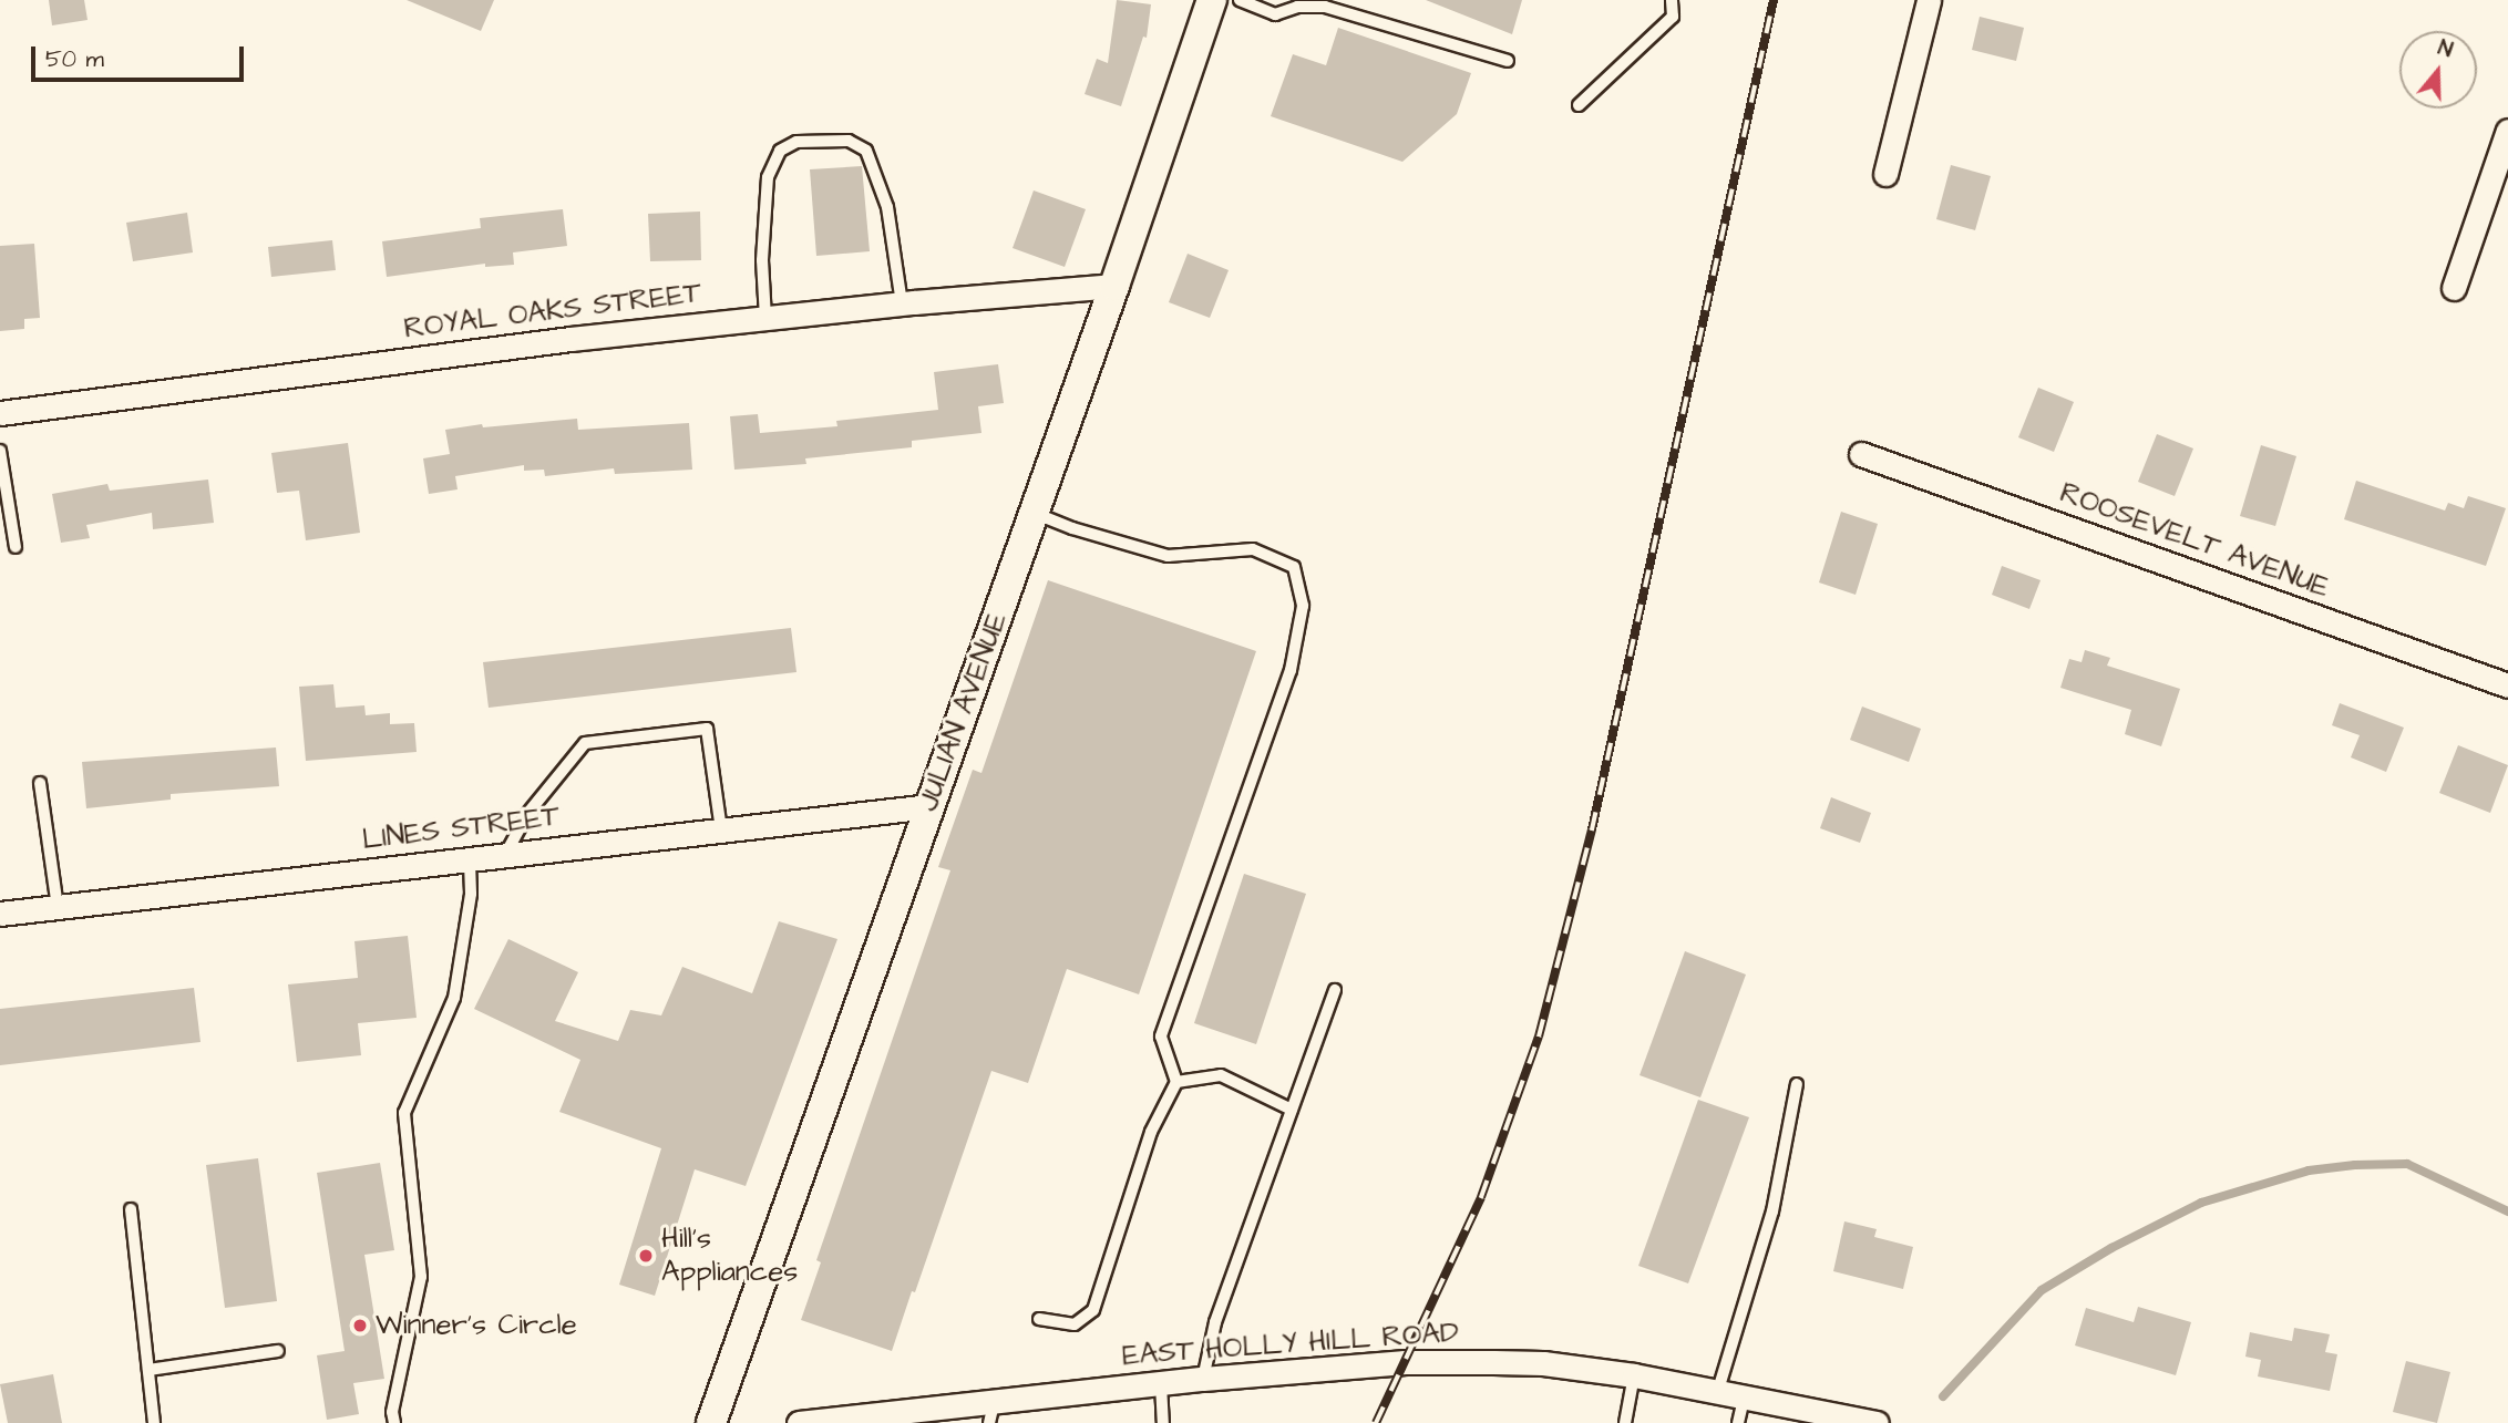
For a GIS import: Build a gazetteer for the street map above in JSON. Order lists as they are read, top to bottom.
{
  "streets": {
    "street": [
      "ROYAL OAKS STREET",
      "ROOSEVELT AVENUE",
      "JULIAN AVENUE",
      "LINES STREET",
      "EAST HOLLY HILL ROAD"
    ]
  },
  "crossings": [
    ["ROYAL OAKS STREET", "JULIAN AVENUE"],
    ["JULIAN AVENUE", "LINES STREET"]
  ],
  "places": ["Hill's Appliances", "Winner's Circle"],
  "scale_bar": "50 m",
  "north": "top"
}
